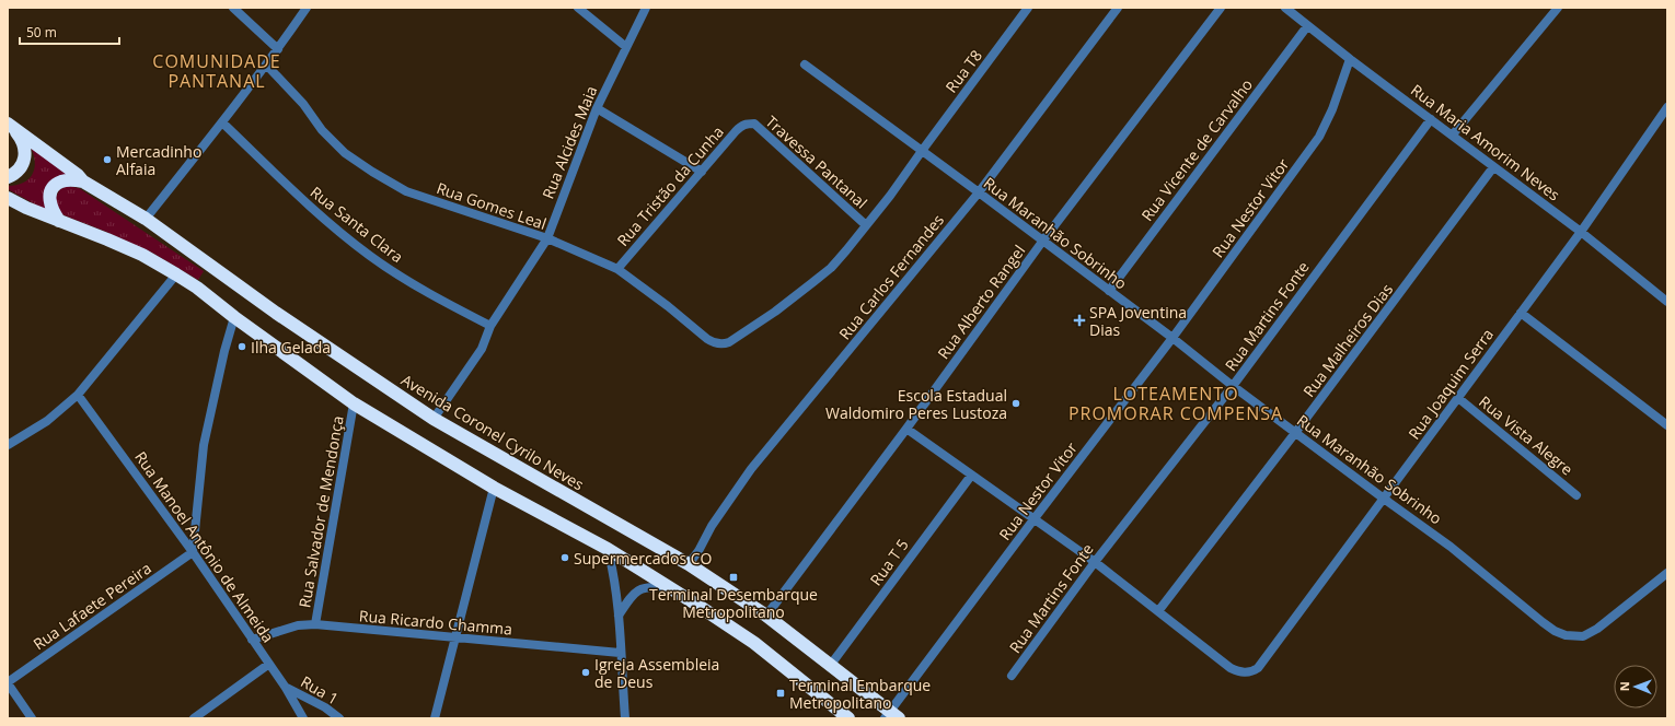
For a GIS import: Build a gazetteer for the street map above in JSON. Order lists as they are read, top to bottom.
{
  "streets": {
    "highway": ["Avenida Coronel Cyrilo Neves"],
    "street": [
      "Rua T8",
      "Rua Alcides Maia",
      "Rua Maria Amorim Neves",
      "Rua Vicente de Carvalho",
      "Travessa Pantanal",
      "Rua Tristão da Cunha",
      "Rua Gomes Leal",
      "Rua Nestor Vitor",
      "Rua Santa Clara",
      "Rua Maranhão Sobrinho",
      "Rua Carlos Fernandes",
      "Rua Alberto Rangel",
      "Rua Martins Fonte",
      "Rua Malheiros Dias",
      "Rua Joaquim Serra",
      "Rua Vista Alegre",
      "Rua Salvador de Mendonça",
      "Rua Manoel Antônio de Almeida",
      "Rua T 5",
      "Rua Lafaete Pereira",
      "Rua Ricardo Chamma",
      "Rua 1"
    ]
  },
  "crossings": [
    ["Rua T8", "Travessa Pantanal"],
    ["Rua T8", "Rua Gomes Leal"],
    ["Rua T8", "Rua Maranhão Sobrinho"],
    ["Rua Alcides Maia", "Rua Gomes Leal"],
    ["Rua Alcides Maia", "Rua Santa Clara"],
    ["Rua Alcides Maia", "Avenida Coronel Cyrilo Neves"],
    ["Rua Maria Amorim Neves", "Rua Vicente de Carvalho"],
    ["Rua Maria Amorim Neves", "Rua Nestor Vitor"],
    ["Rua Maria Amorim Neves", "Rua Martins Fonte"],
    ["Rua Maria Amorim Neves", "Rua Malheiros Dias"],
    ["Rua Maria Amorim Neves", "Rua Joaquim Serra"],
    ["Rua Vicente de Carvalho", "Rua Maranhão Sobrinho"],
    ["Travessa Pantanal", "Rua Tristão da Cunha"],
    ["Rua Tristão da Cunha", "Rua Gomes Leal"],
    ["Rua Nestor Vitor", "Rua Maranhão Sobrinho"],
    ["Rua Nestor Vitor", "Avenida Coronel Cyrilo Neves"],
    ["Rua Maranhão Sobrinho", "Rua Carlos Fernandes"],
    ["Rua Maranhão Sobrinho", "Rua Alberto Rangel"],
    ["Rua Maranhão Sobrinho", "Rua Martins Fonte"],
    ["Rua Maranhão Sobrinho", "Rua Malheiros Dias"],
    ["Rua Maranhão Sobrinho", "Rua Joaquim Serra"],
    ["Rua Carlos Fernandes", "Avenida Coronel Cyrilo Neves"],
    ["Rua Alberto Rangel", "Avenida Coronel Cyrilo Neves"],
    ["Rua Malheiros Dias", "Rua Joaquim Serra"],
    ["Rua Joaquim Serra", "Rua Vista Alegre"],
    ["Avenida Coronel Cyrilo Neves", "Rua T 5"],
    ["Rua Salvador de Mendonça", "Rua Ricardo Chamma"],
    ["Rua Manoel Antônio de Almeida", "Rua Lafaete Pereira"],
    ["Rua Manoel Antônio de Almeida", "Rua Ricardo Chamma"],
    ["Rua Manoel Antônio de Almeida", "Rua 1"]
  ],
  "districts": ["COMUNIDADE PANTANAL", "LOTEAMENTO PROMORAR COMPENSA"],
  "places": {
    "other": [
      "Mercadinho Alfaia",
      "Ilha Gelada",
      "Escola Estadual Waldomiro Peres Lustoza",
      "Supermercados CO",
      "Igreja Assembleia de Deus"
    ],
    "health": ["SPA Joventina Dias"],
    "transit": ["Terminal Desembarque Metropolitano", "Terminal Embarque Metropolitano"]
  },
  "scale_bar": "50 m",
  "north": "left"
}
